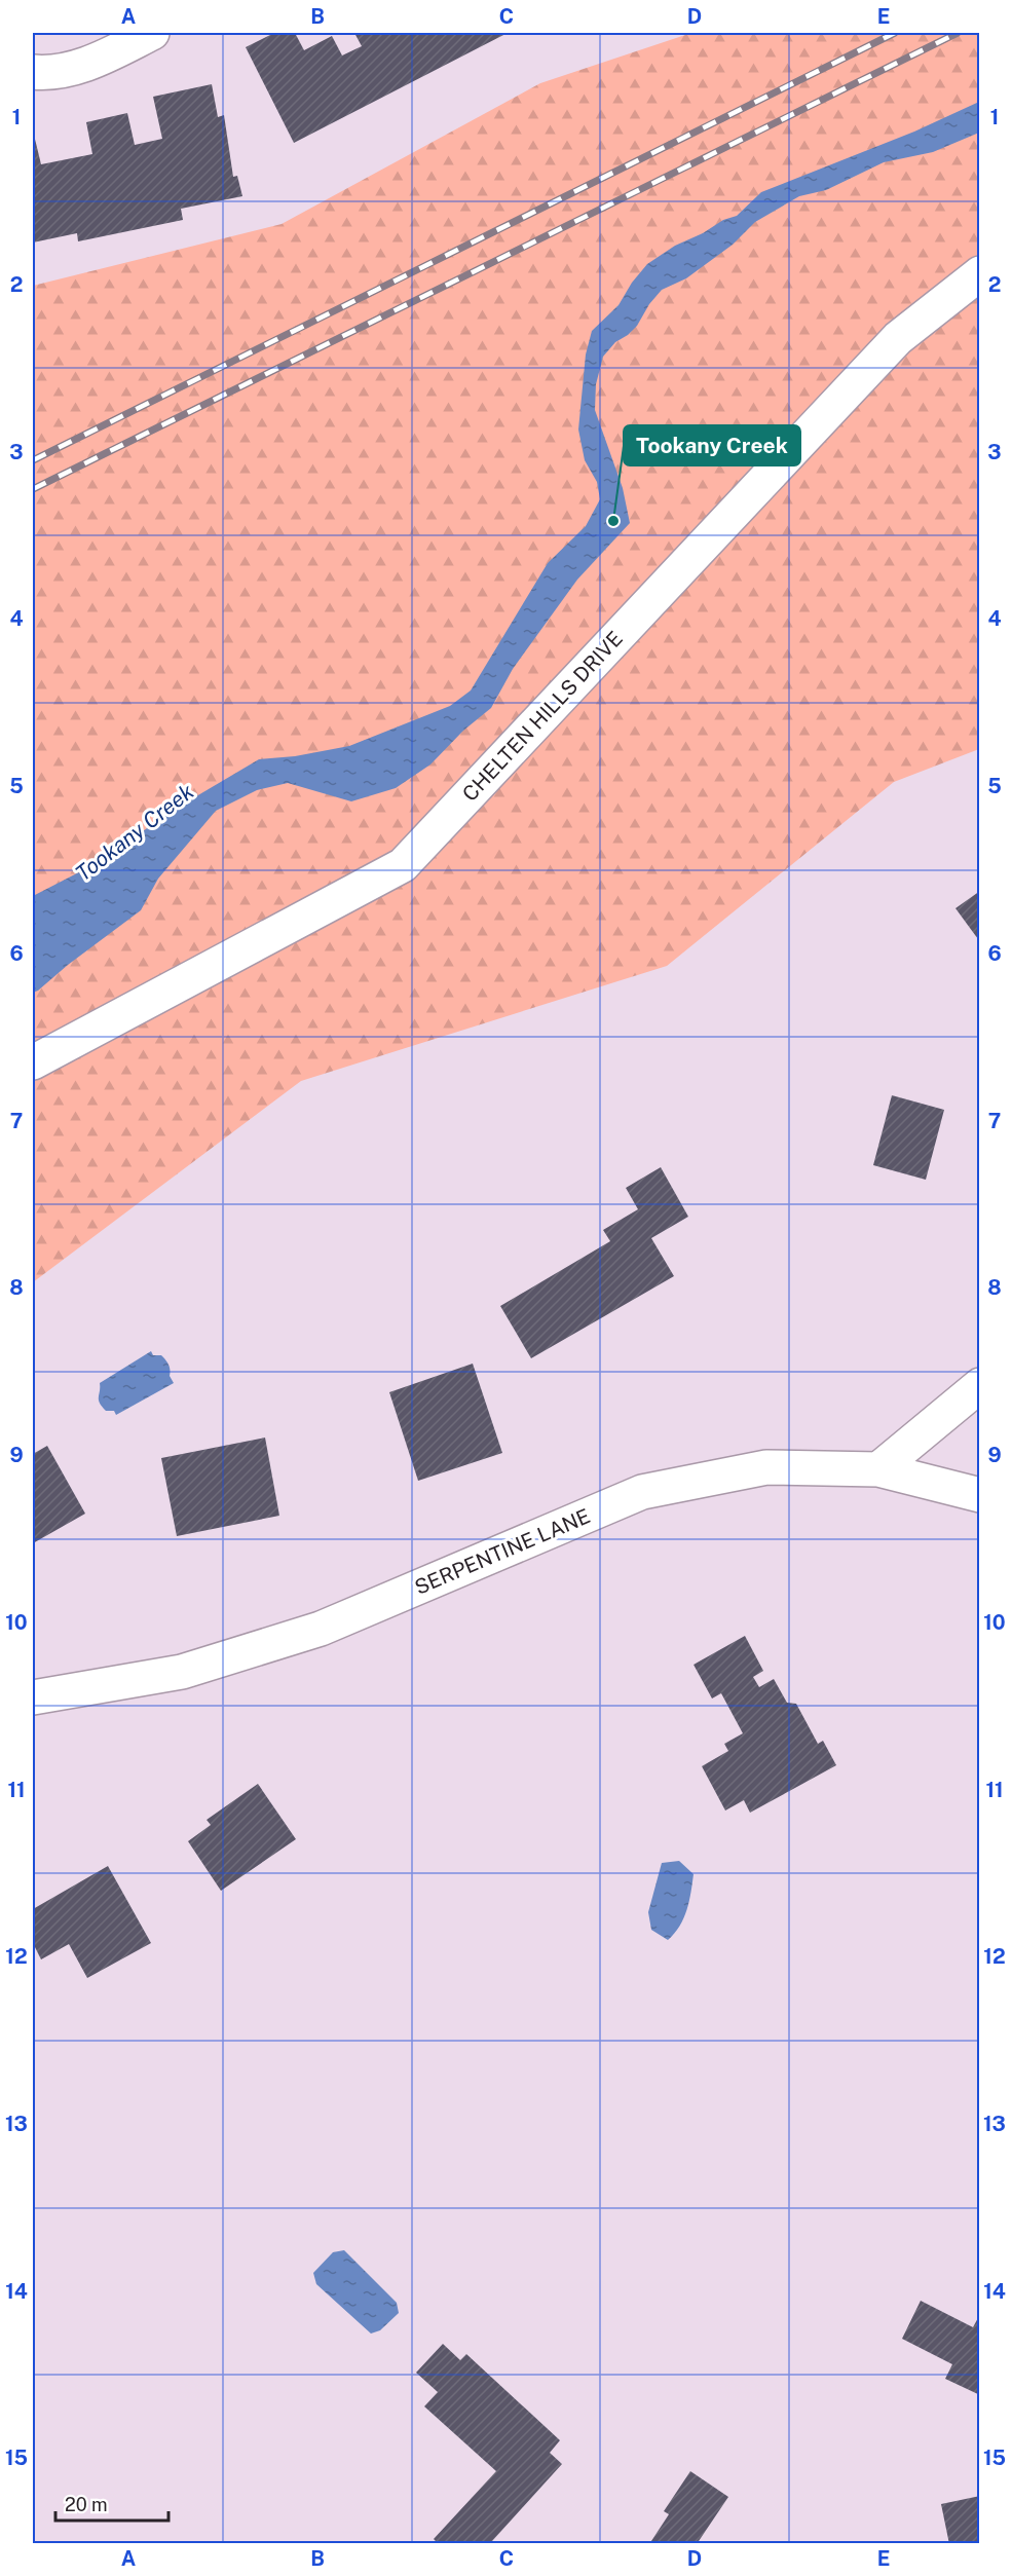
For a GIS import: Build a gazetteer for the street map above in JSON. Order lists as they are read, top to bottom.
{
  "streets": {
    "street": ["CHELTEN HILLS DRIVE", "SERPENTINE LANE"]
  },
  "water": ["Tookany Creek"],
  "places": ["Tookany Creek"],
  "scale_bar": "20 m",
  "grid": {
    "columns": [
      "A",
      "B",
      "C",
      "D",
      "E"
    ],
    "rows": [
      "1",
      "2",
      "3",
      "4",
      "5",
      "6",
      "7",
      "8",
      "9",
      "10",
      "11",
      "12",
      "13",
      "14",
      "15"
    ]
  }
}
